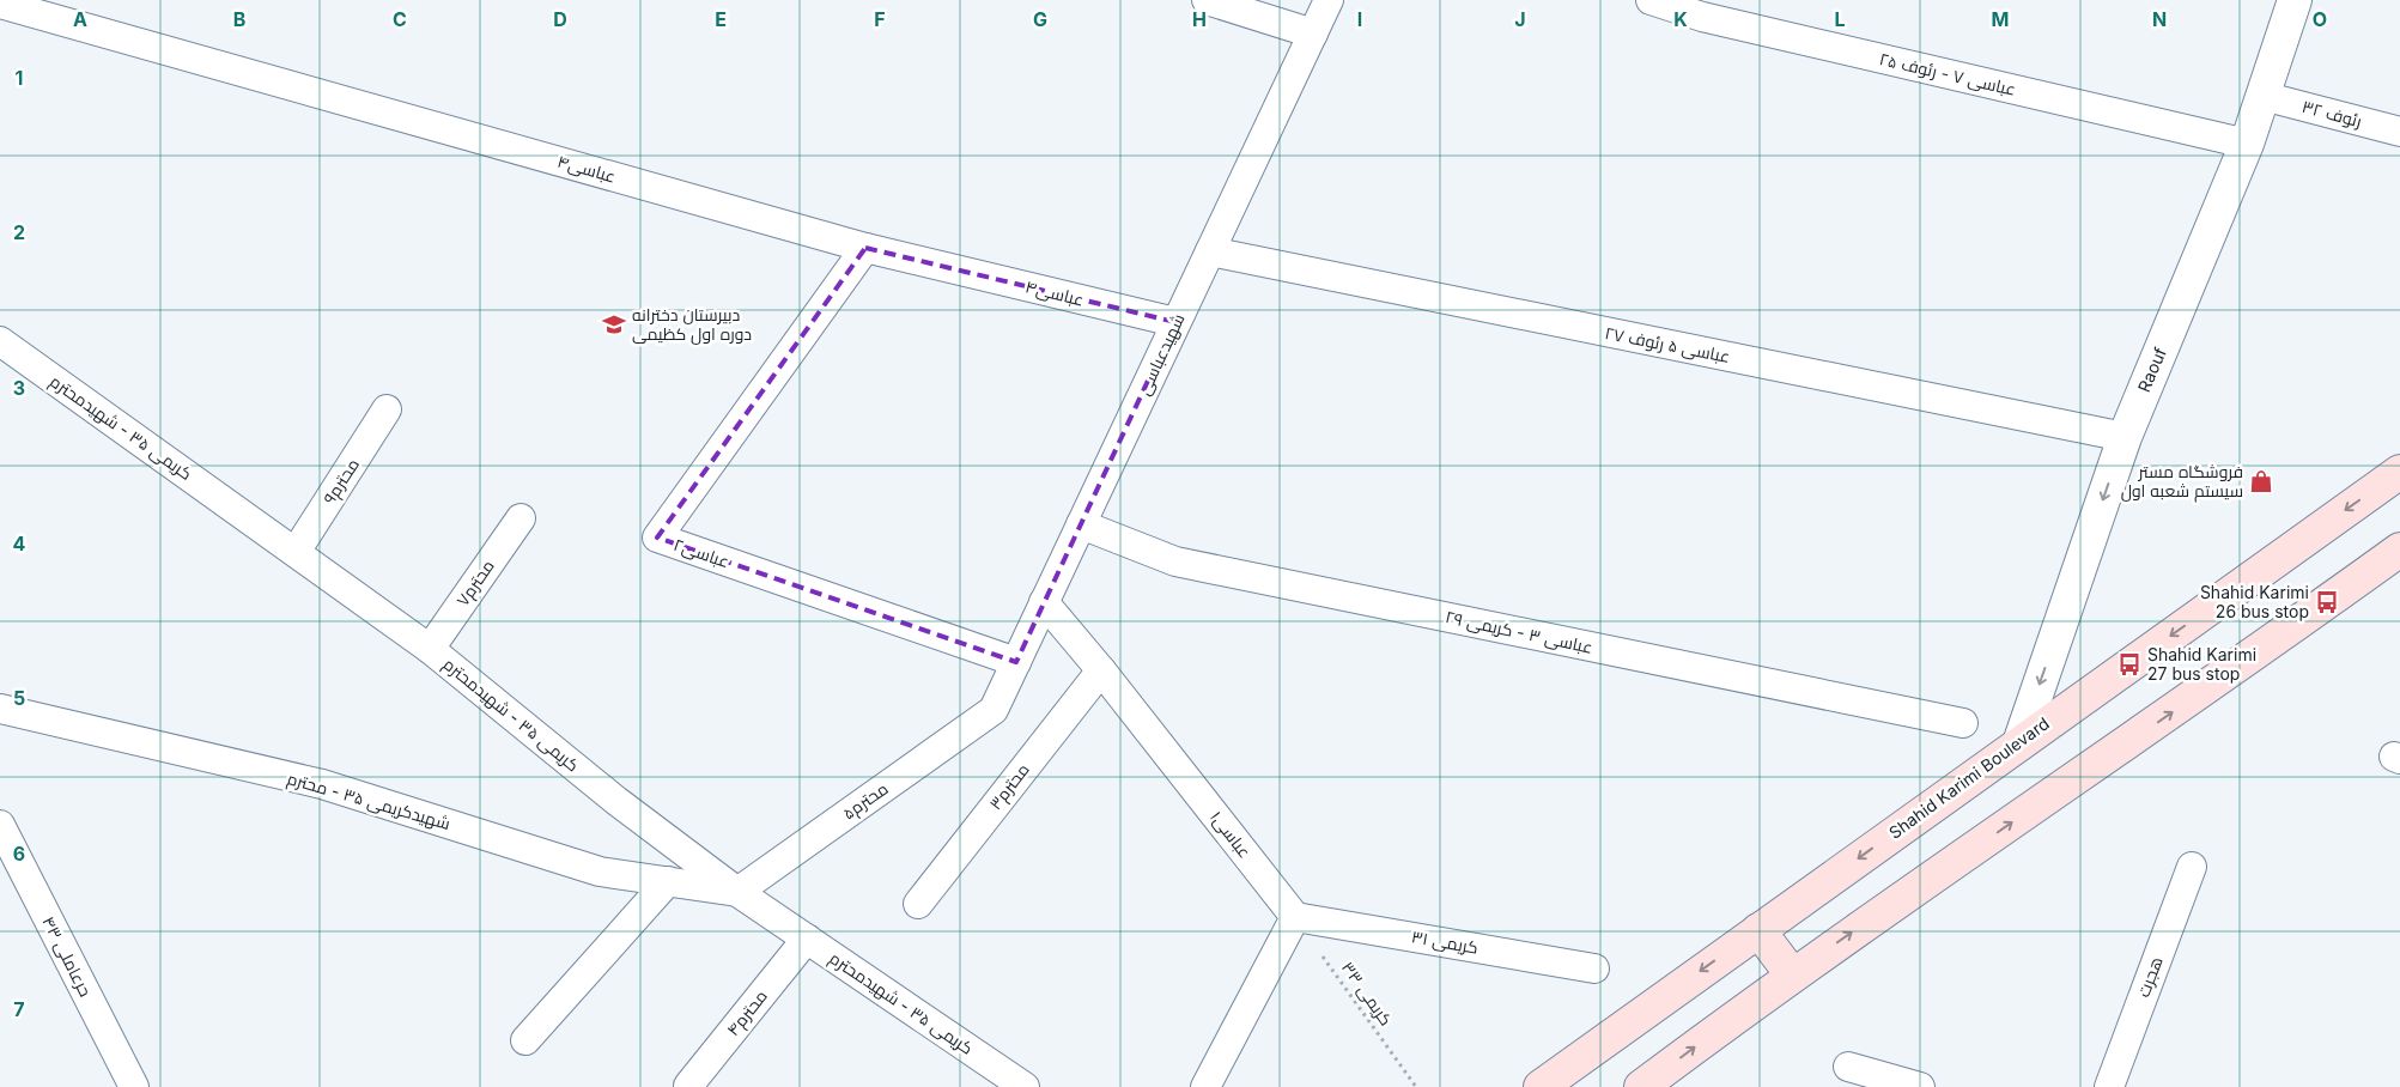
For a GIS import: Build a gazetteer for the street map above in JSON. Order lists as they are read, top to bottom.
{
  "streets": {
    "main road": ["Shahid Karimi Boulevard"],
    "street": [
      "عباسی ۷ - رئوف ۲۵",
      "رئوف ۳۲",
      "عباسی۴",
      "عباسی ۵ رئوف ۲۷",
      "شهیدعباسی",
      "Raouf",
      "کریمی ۳۵ - شهیدمحترم",
      "محترم۹",
      "عباسی۲",
      "محترم۷",
      "عباسی ۳ - کریمی ۲۹",
      "محترم۳",
      "شهیدکریمی ۳۵ - محترم",
      "محترم۵",
      "عباسی۱",
      "کریمی ۳۱",
      "حرعاملی ۴۳",
      "هجرت",
      "محترم۴"
    ],
    "path": ["کریمی ۳۳"]
  },
  "crossings": [
    ["عباسی ۷ - رئوف ۲۵", "Raouf"],
    ["رئوف ۳۲", "Raouf"],
    ["عباسی۴", "شهیدعباسی"],
    ["عباسی۴", "عباسی۲"],
    ["عباسی ۵ رئوف ۲۷", "شهیدعباسی"],
    ["عباسی ۵ رئوف ۲۷", "Raouf"],
    ["شهیدعباسی", "عباسی۲"],
    ["شهیدعباسی", "عباسی ۳ - کریمی ۲۹"],
    ["شهیدعباسی", "محترم۵"],
    ["شهیدعباسی", "عباسی۱"],
    ["Raouf", "Shahid Karimi Boulevard"],
    ["کریمی ۳۵ - شهیدمحترم", "محترم۹"],
    ["کریمی ۳۵ - شهیدمحترم", "محترم۷"],
    ["کریمی ۳۵ - شهیدمحترم", "شهیدکریمی ۳۵ - محترم"],
    ["کریمی ۳۵ - شهیدمحترم", "محترم۵"],
    ["کریمی ۳۵ - شهیدمحترم", "محترم۴"],
    ["محترم۳", "عباسی۱"],
    ["شهیدکریمی ۳۵ - محترم", "محترم۵"],
    ["عباسی۱", "کریمی ۳۱"],
    ["عباسی۱", "کریمی ۳۳"],
    ["کریمی ۳۱", "کریمی ۳۳"]
  ],
  "one_way": ["Raouf"],
  "places": {
    "school or university": ["دبیرستان دخترانه دوره اول کظیمی"],
    "shop": ["فروشگاه مستر سیستم شعبه اول"],
    "bus stop": ["Shahid Karimi 26 bus stop", "Shahid Karimi 27 bus stop"]
  },
  "grid": {
    "columns": [
      "A",
      "B",
      "C",
      "D",
      "E",
      "F",
      "G",
      "H",
      "I",
      "J",
      "K",
      "L",
      "M",
      "N",
      "O"
    ],
    "rows": [
      "1",
      "2",
      "3",
      "4",
      "5",
      "6",
      "7"
    ]
  }
}
